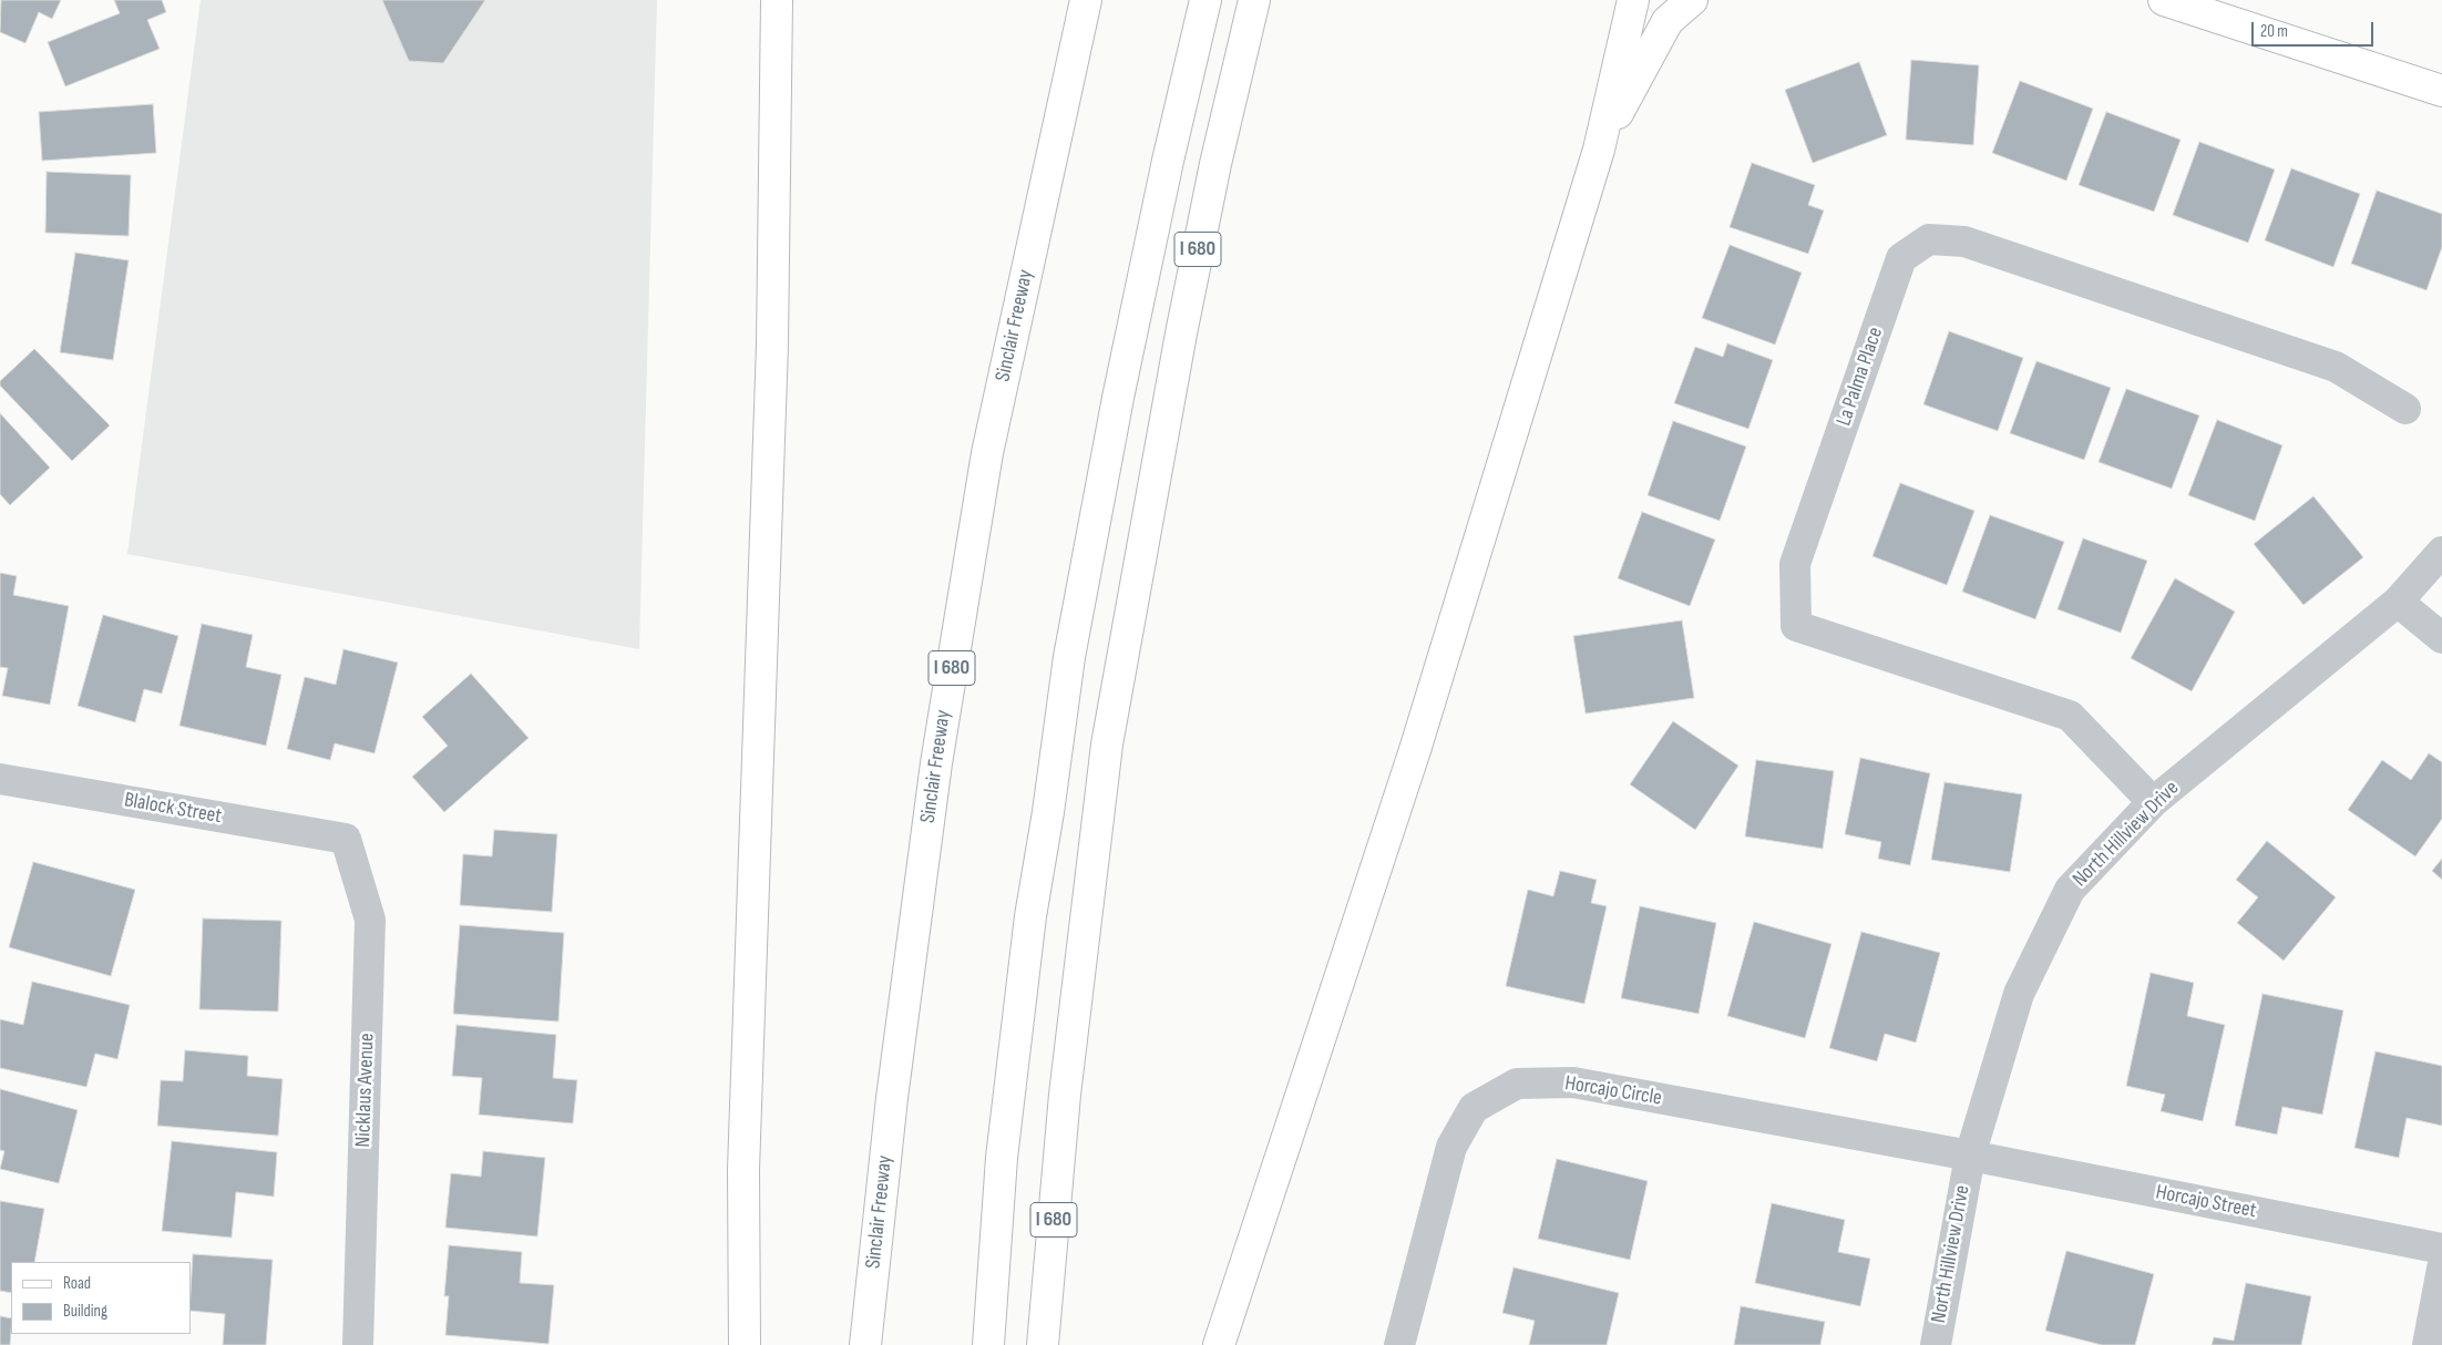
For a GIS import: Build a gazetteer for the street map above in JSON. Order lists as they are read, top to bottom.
{
  "streets": {
    "main road": ["I 680", "Sinclair Freeway"],
    "street": [
      "La Palma Place",
      "Blalock Street",
      "North Hillview Drive",
      "Nicklaus Avenue",
      "Horcajo Circle",
      "Horcajo Street"
    ]
  },
  "crossings": [
    ["La Palma Place", "North Hillview Drive"],
    ["Blalock Street", "Nicklaus Avenue"],
    ["North Hillview Drive", "Horcajo Circle"],
    ["North Hillview Drive", "Horcajo Street"],
    ["Horcajo Circle", "Horcajo Street"]
  ],
  "legend": ["Road", "Building"],
  "scale_bar": "20 m"
}
